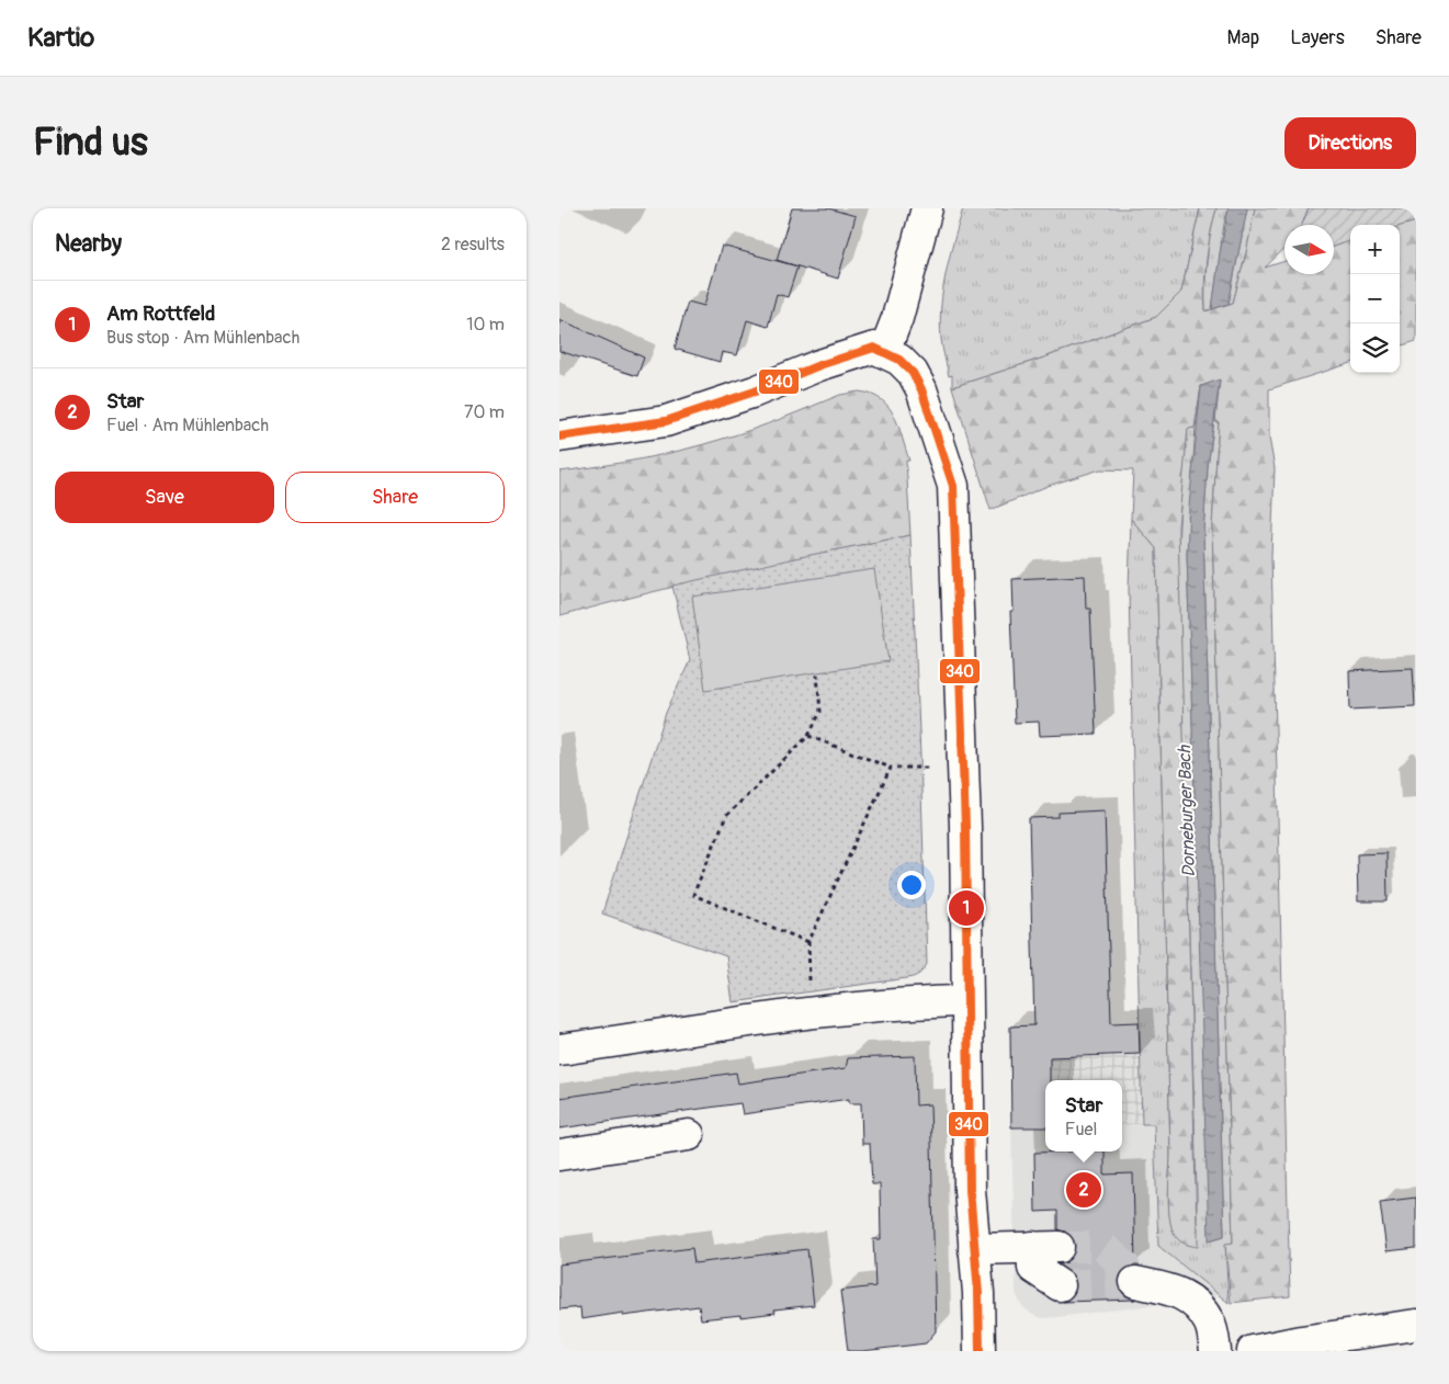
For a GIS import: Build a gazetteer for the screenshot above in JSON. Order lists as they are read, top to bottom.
{
  "water": ["Dorneburger Bach"],
  "lines": ["transit line 340"],
  "north": "right",
  "page": {
    "header": "Kartio",
    "nav": ["Map", "Layers", "Share"],
    "buttons": [
      "Directions",
      ["Save", "Share"]
    ],
    "title": "Find us",
    "heading": ["Nearby", "2 results"],
    "map_buttons": ["+", "−"],
    "list": [
      {
        "mark": "1",
        "name": "Am Rottfeld",
        "note": "Bus stop · Am Mühlenbach",
        "value": "10 m"
      },
      {
        "mark": "2",
        "name": "Star",
        "note": "Fuel · Am Mühlenbach",
        "value": "70 m"
      }
    ],
    "pins": ["1", "2"],
    "popup": ["Star", "Fuel"]
  }
}
